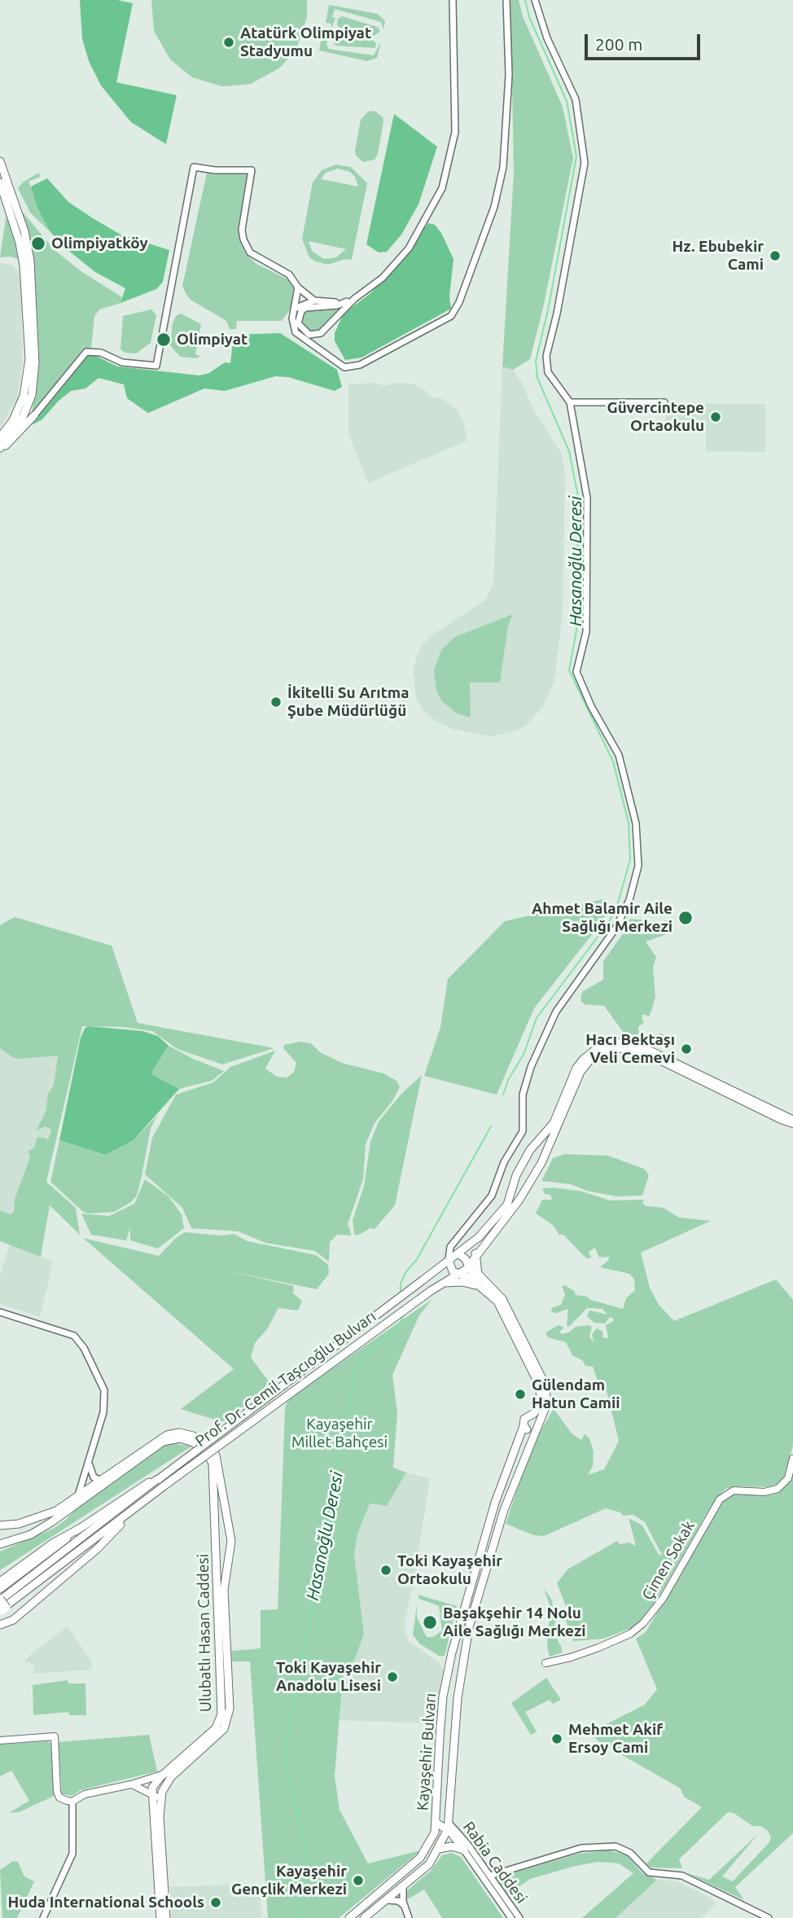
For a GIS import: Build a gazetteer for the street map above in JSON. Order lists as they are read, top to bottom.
{
  "streets": {
    "main road": [
      "Prof. Dr. Cemil Taşcıoğlu Bulvarı",
      "Çimen Sokak",
      "Ulubatlı Hasan Caddesi",
      "Kayaşehir Bulvarı"
    ],
    "street": ["Rabia Caddesi"]
  },
  "crossings": [
    ["Kayaşehir Bulvarı", "Rabia Caddesi"]
  ],
  "water": ["Hasanoğlu Deresi"],
  "parks": ["Kayaşehir Millet Bahçesi"],
  "places": [
    "Atatürk Olimpiyat Stadyumu",
    "Olimpiyatköy",
    "Hz. Ebubekir Cami",
    "Olimpiyat",
    "Güvercintepe Ortaokulu",
    "İkitelli Su Arıtma Şube Müdürlüğü",
    "Ahmet Balamir Aile Sağlığı Merkezi",
    "Hacı Bektaşı Veli Cemevi",
    "Gülendam Hatun Camii",
    "Toki Kayaşehir Ortaokulu",
    "Başakşehir 14 Nolu Aile Sağlığı Merkezi",
    "Toki Kayaşehir Anadolu Lisesi",
    "Mehmet Akif Ersoy Cami",
    "Kayaşehir Gençlik Merkezi",
    "Huda International Schools"
  ],
  "scale_bar": "200 m"
}
